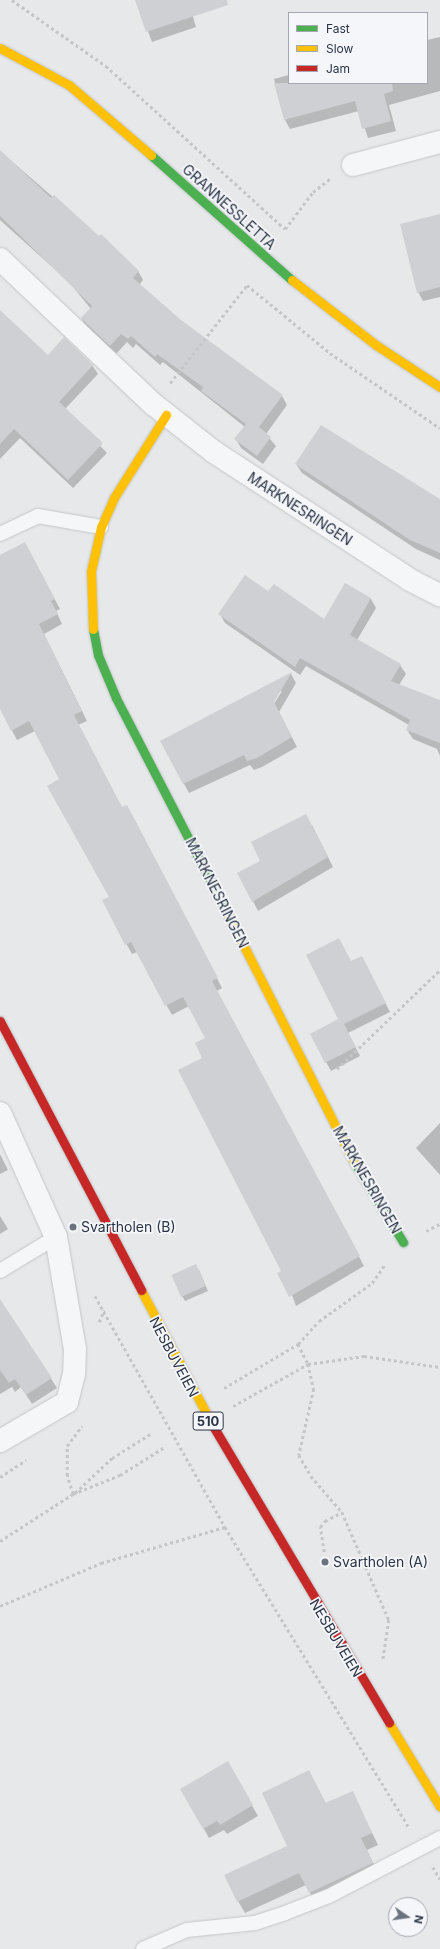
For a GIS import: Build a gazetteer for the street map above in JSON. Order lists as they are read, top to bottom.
{
  "streets": {
    "main road": [
      "GRANNESSLETTA",
      "MARKNESRINGEN",
      "NESBUVEIEN",
      "510"
    ]
  },
  "places": ["Svartholen (B)", "Svartholen (A)"],
  "legend": ["Fast", "Slow", "Jam"],
  "north": "right"
}
